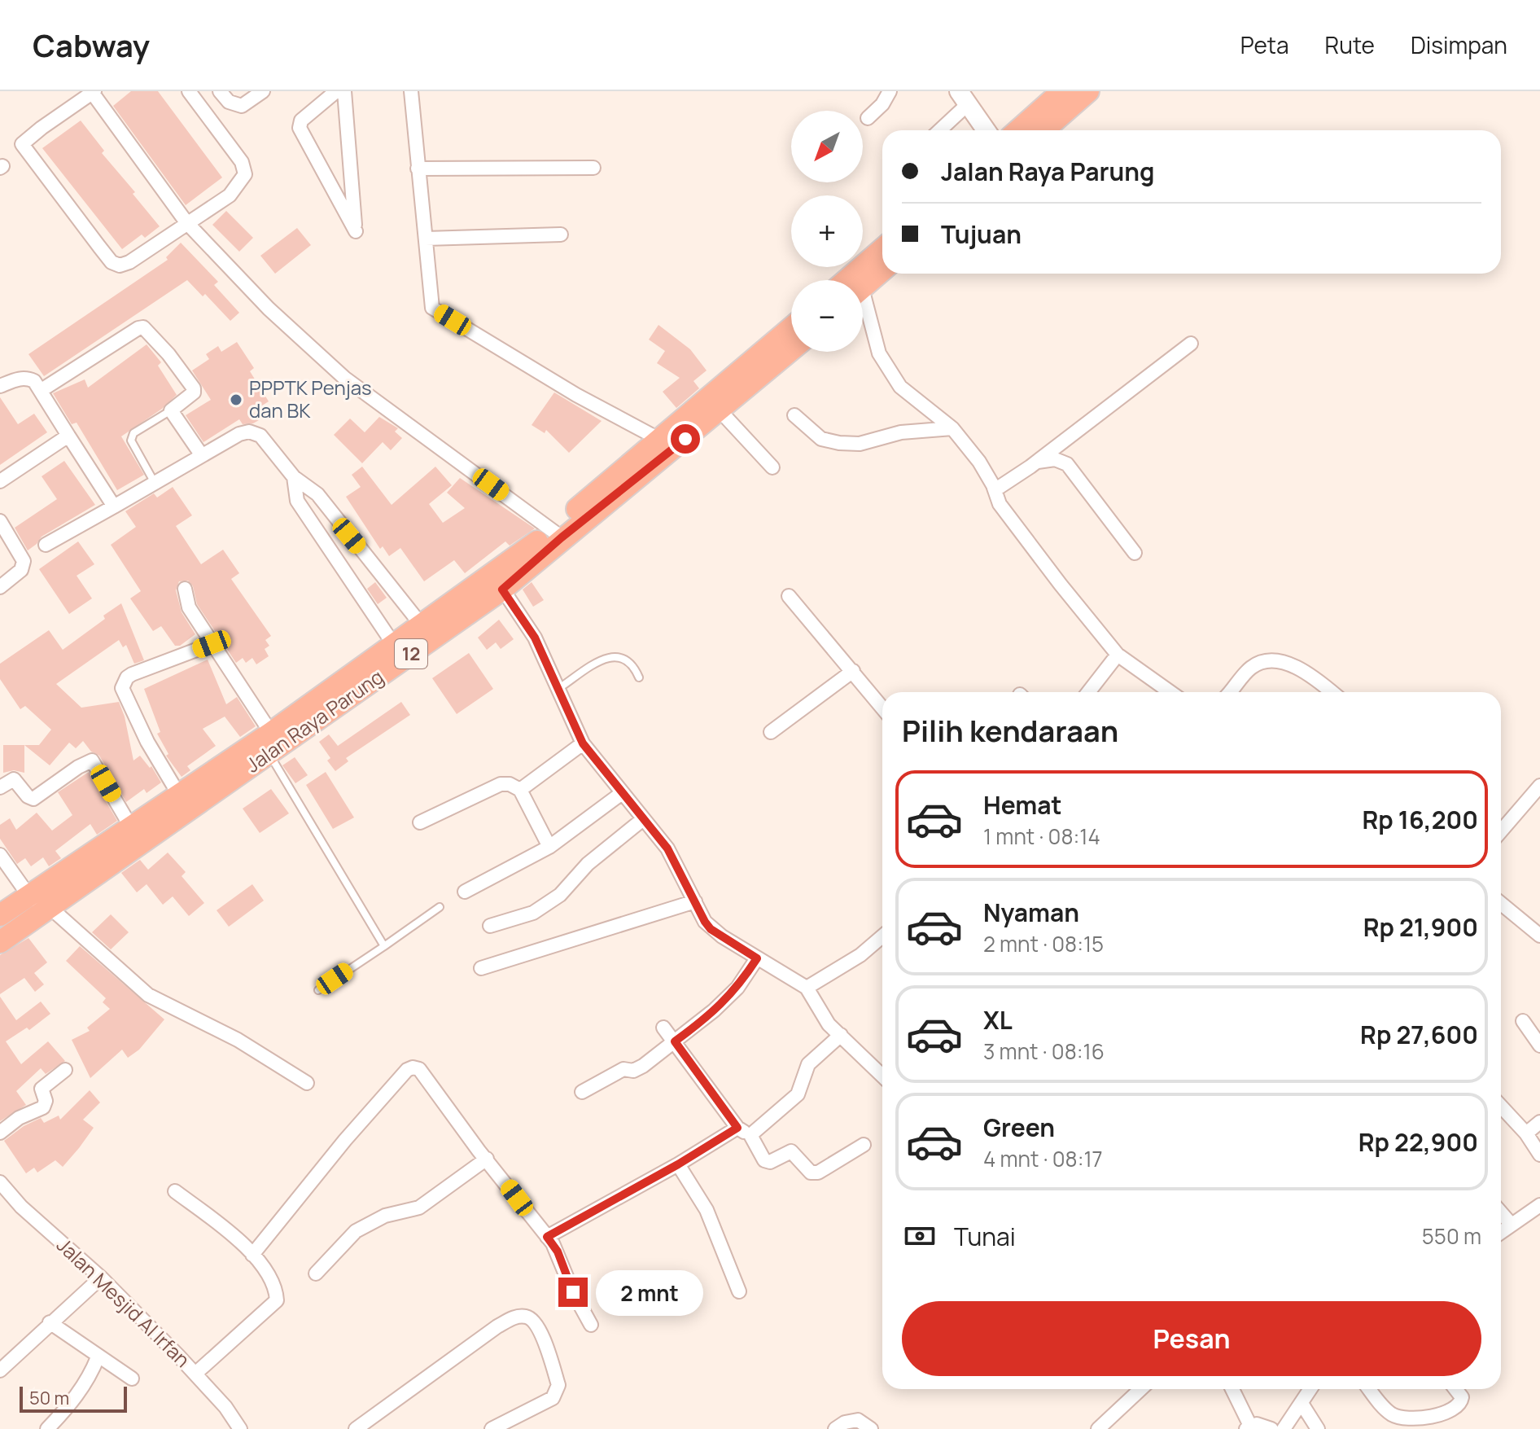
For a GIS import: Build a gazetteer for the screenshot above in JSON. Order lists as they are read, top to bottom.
{
  "streets": {
    "highway": ["12", "Jalan Raya Parung"],
    "street": ["Jalan Mesjid Al Irfan"]
  },
  "places": ["PPPTK Penjas dan BK"],
  "scale_bar": "50 m",
  "north": "bottom left",
  "page": {
    "header": "Cabway",
    "nav": ["Peta", "Rute", "Disimpan"],
    "map_buttons": ["+", "−"],
    "banner": ["Jalan Raya Parung", "Tujuan"],
    "heading": "Pilih kendaraan",
    "list": [
      {
        "name": "Hemat",
        "note": "1 mnt · 08:14",
        "value": "Rp 16,200"
      },
      {
        "name": "Nyaman",
        "note": "2 mnt · 08:15",
        "value": "Rp 21,900"
      },
      {
        "name": "XL",
        "note": "3 mnt · 08:16",
        "value": "Rp 27,600"
      },
      {
        "name": "Green",
        "note": "4 mnt · 08:17",
        "value": "Rp 22,900"
      }
    ],
    "pay": ["Tunai", "550 m"],
    "bubble": "2 mnt",
    "buttons": "Pesan",
    "scale": "50 m"
  }
}
